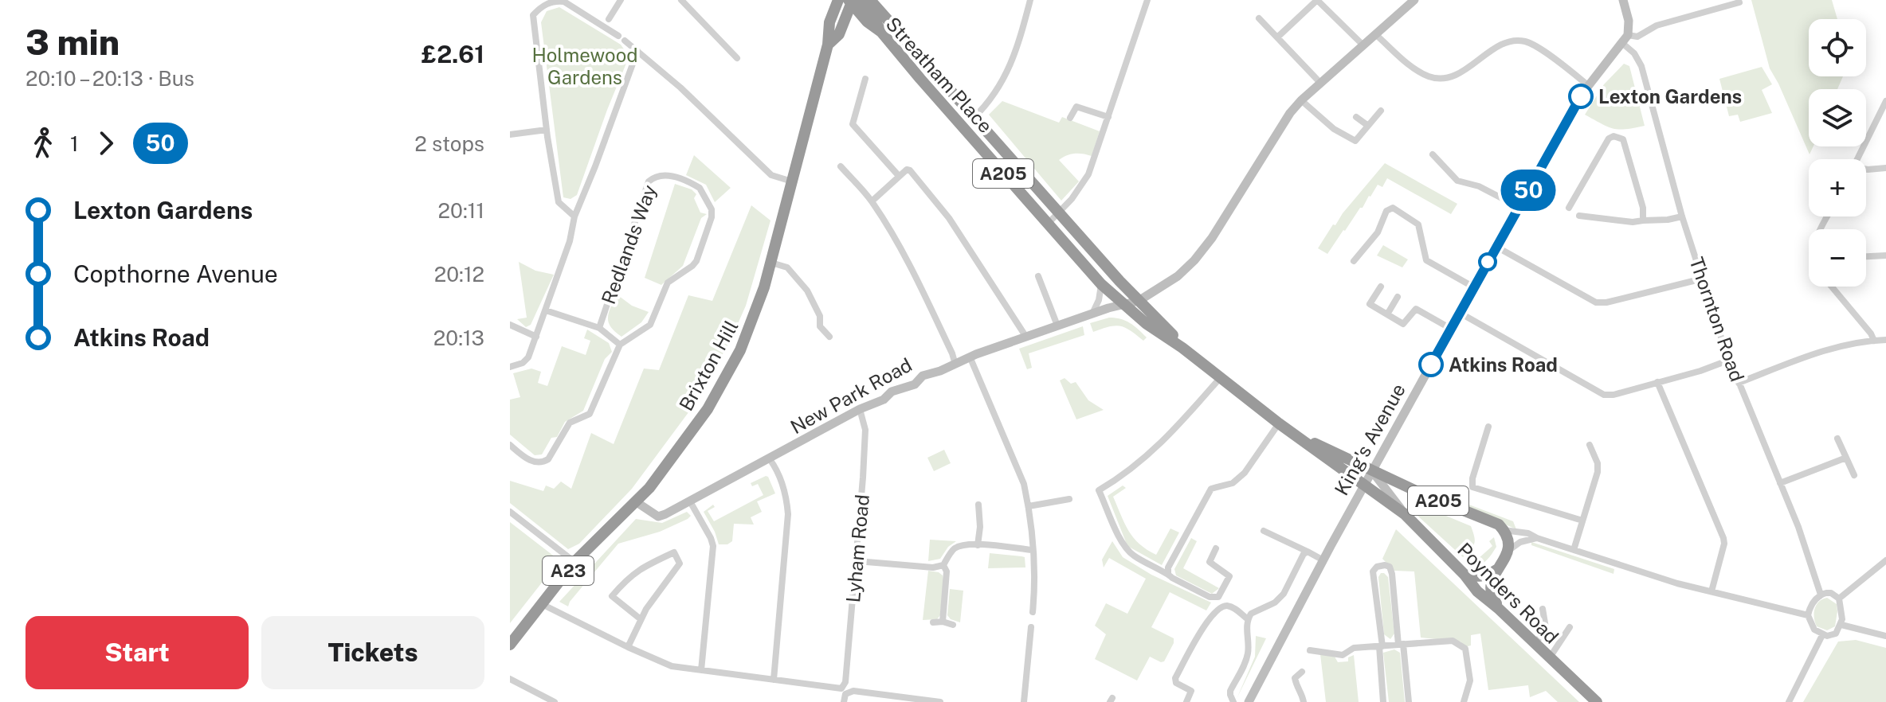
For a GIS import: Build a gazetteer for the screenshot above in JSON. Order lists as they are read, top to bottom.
{
  "streets": {
    "highway": [
      "Streatham Place",
      "A205",
      "Brixton Hill",
      "A23",
      "Poynders Road"
    ],
    "street": [
      "Redlands Way",
      "Thornton Road",
      "New Park Road",
      "King's Avenue",
      "Lyham Road"
    ]
  },
  "crossings": [
    ["Streatham Place", "A205"],
    ["Streatham Place", "Brixton Hill"],
    ["Streatham Place", "New Park Road"],
    ["A205", "New Park Road"],
    ["A205", "King's Avenue"],
    ["A205", "Poynders Road"],
    ["Thornton Road", "King's Avenue"],
    ["Brixton Hill", "New Park Road"],
    ["New Park Road", "Lyham Road"],
    ["King's Avenue", "Poynders Road"]
  ],
  "parks": ["Holmewood Gardens"],
  "places": ["Lexton Gardens", "Atkins Road"],
  "lines": ["bus line 50"],
  "page": {
    "heading": ["3 min", "20:10 – 20:13 · Bus", "£2.61"],
    "on_map": "50",
    "map_buttons": ["+", "−"],
    "legs": ["1", "50", "2 stops"],
    "list": [
      {
        "name": "Lexton Gardens",
        "value": "20:11"
      },
      {
        "name": "Copthorne Avenue",
        "value": "20:12"
      },
      {
        "name": "Atkins Road",
        "value": "20:13"
      }
    ],
    "buttons": ["Start", "Tickets"]
  }
}
